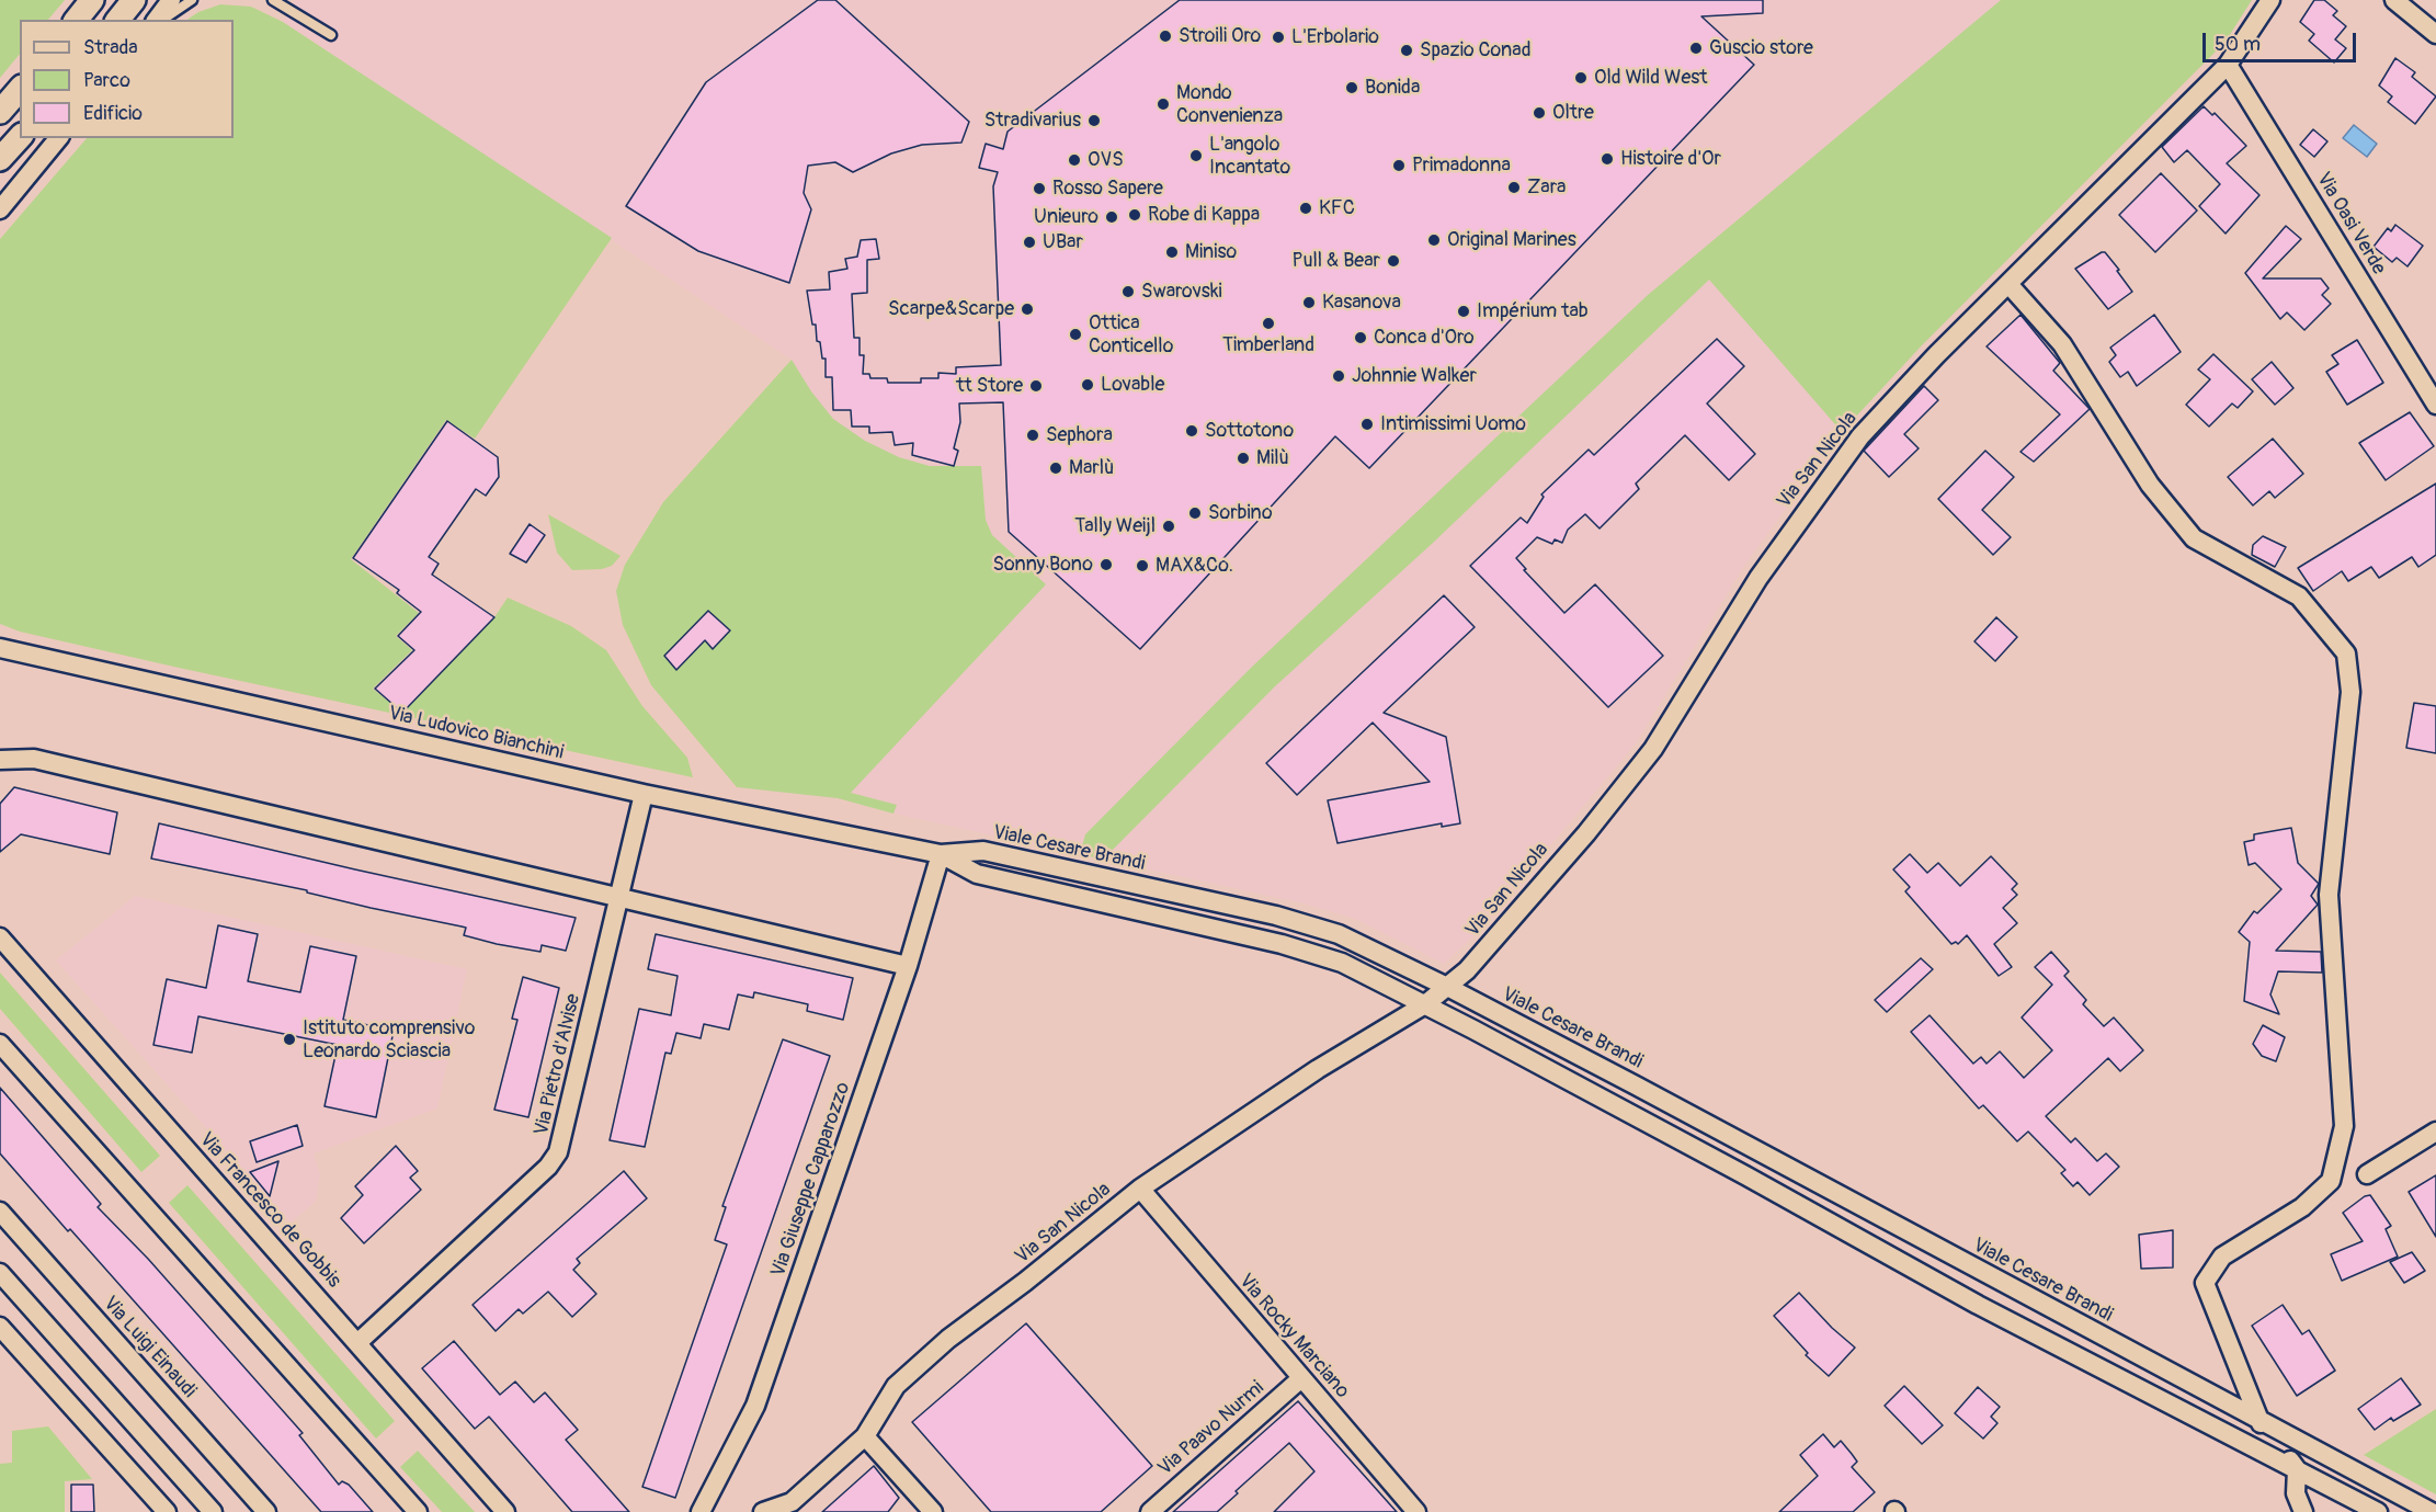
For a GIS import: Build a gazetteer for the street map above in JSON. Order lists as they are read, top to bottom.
{
  "streets": {
    "street": [
      "Via Oasi Verde",
      "Via San Nicola",
      "Via Ludovico Bianchini",
      "Viale Cesare Brandi",
      "Via Pietro d'Alvise",
      "Via Giuseppe Capparozzo",
      "Via Francesco de Gobbis",
      "Via Rocky Marciano",
      "Via Luigi Einaudi",
      "Via Paavo Nurmi"
    ]
  },
  "crossings": [
    ["Via Oasi Verde", "Via San Nicola"],
    ["Via San Nicola", "Viale Cesare Brandi"],
    ["Via San Nicola", "Via Rocky Marciano"],
    ["Via Ludovico Bianchini", "Viale Cesare Brandi"],
    ["Via Ludovico Bianchini", "Via Pietro d'Alvise"],
    ["Via Ludovico Bianchini", "Via Giuseppe Capparozzo"],
    ["Viale Cesare Brandi", "Via Giuseppe Capparozzo"],
    ["Via Pietro d'Alvise", "Via Francesco de Gobbis"],
    ["Via Rocky Marciano", "Via Paavo Nurmi"]
  ],
  "places": [
    "Stroili Oro",
    "L'Erbolario",
    "Guscio store",
    "Spazio Conad",
    "Old Wild West",
    "Bonida",
    "Mondo Convenienza",
    "Oltre",
    "Stradivarius",
    "L'angolo Incantato",
    "Histoire d'Or",
    "OVS",
    "Primadonna",
    "Zara",
    "Rosso Sapere",
    "KFC",
    "Robe di Kappa",
    "Unieuro",
    "Original Marines",
    "UBar",
    "Miniso",
    "Pull & Bear",
    "Swarovski",
    "Kasanova",
    "Scarpe&Scarpe",
    "Impérium tab",
    "Timberland",
    "Ottica Conticello",
    "Conca d'Oro",
    "Johnnie Walker",
    "Lovable",
    "tt Store",
    "Intimissimi Uomo",
    "Sottotono",
    "Sephora",
    "Milù",
    "Marlù",
    "Sorbino",
    "Tally Weijl",
    "Sonny Bono",
    "MAX&Co.",
    "Istituto comprensivo Leonardo Sciascia"
  ],
  "legend": ["Strada", "Parco", "Edificio"],
  "scale_bar": "50 m"
}
